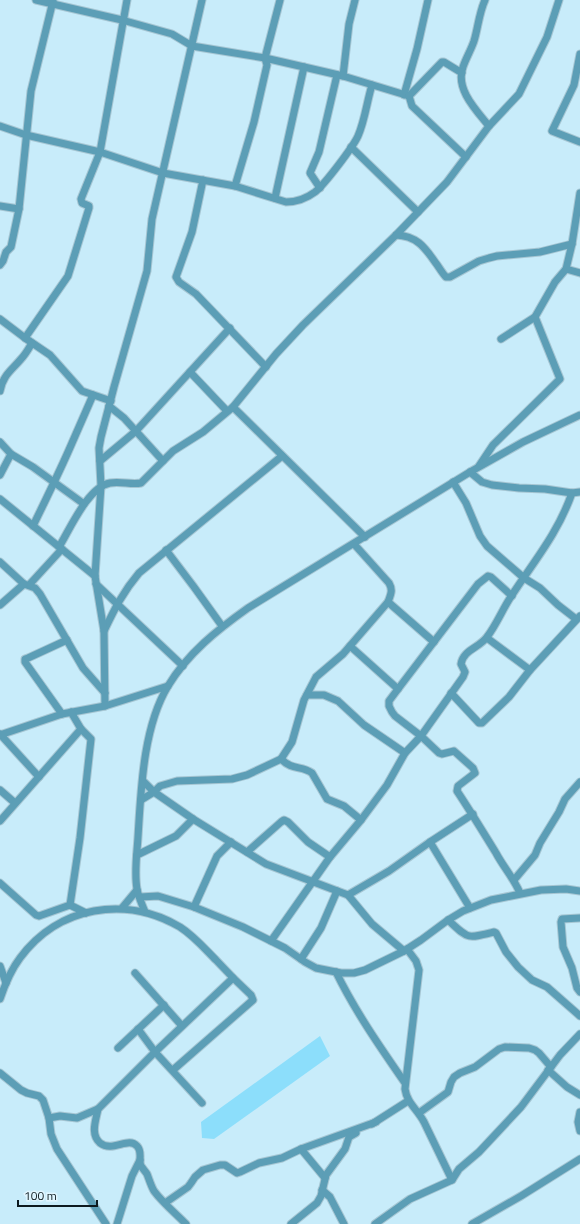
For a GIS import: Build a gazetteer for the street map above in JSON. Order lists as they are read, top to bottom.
{
  "scale_bar": "100 m"
}
